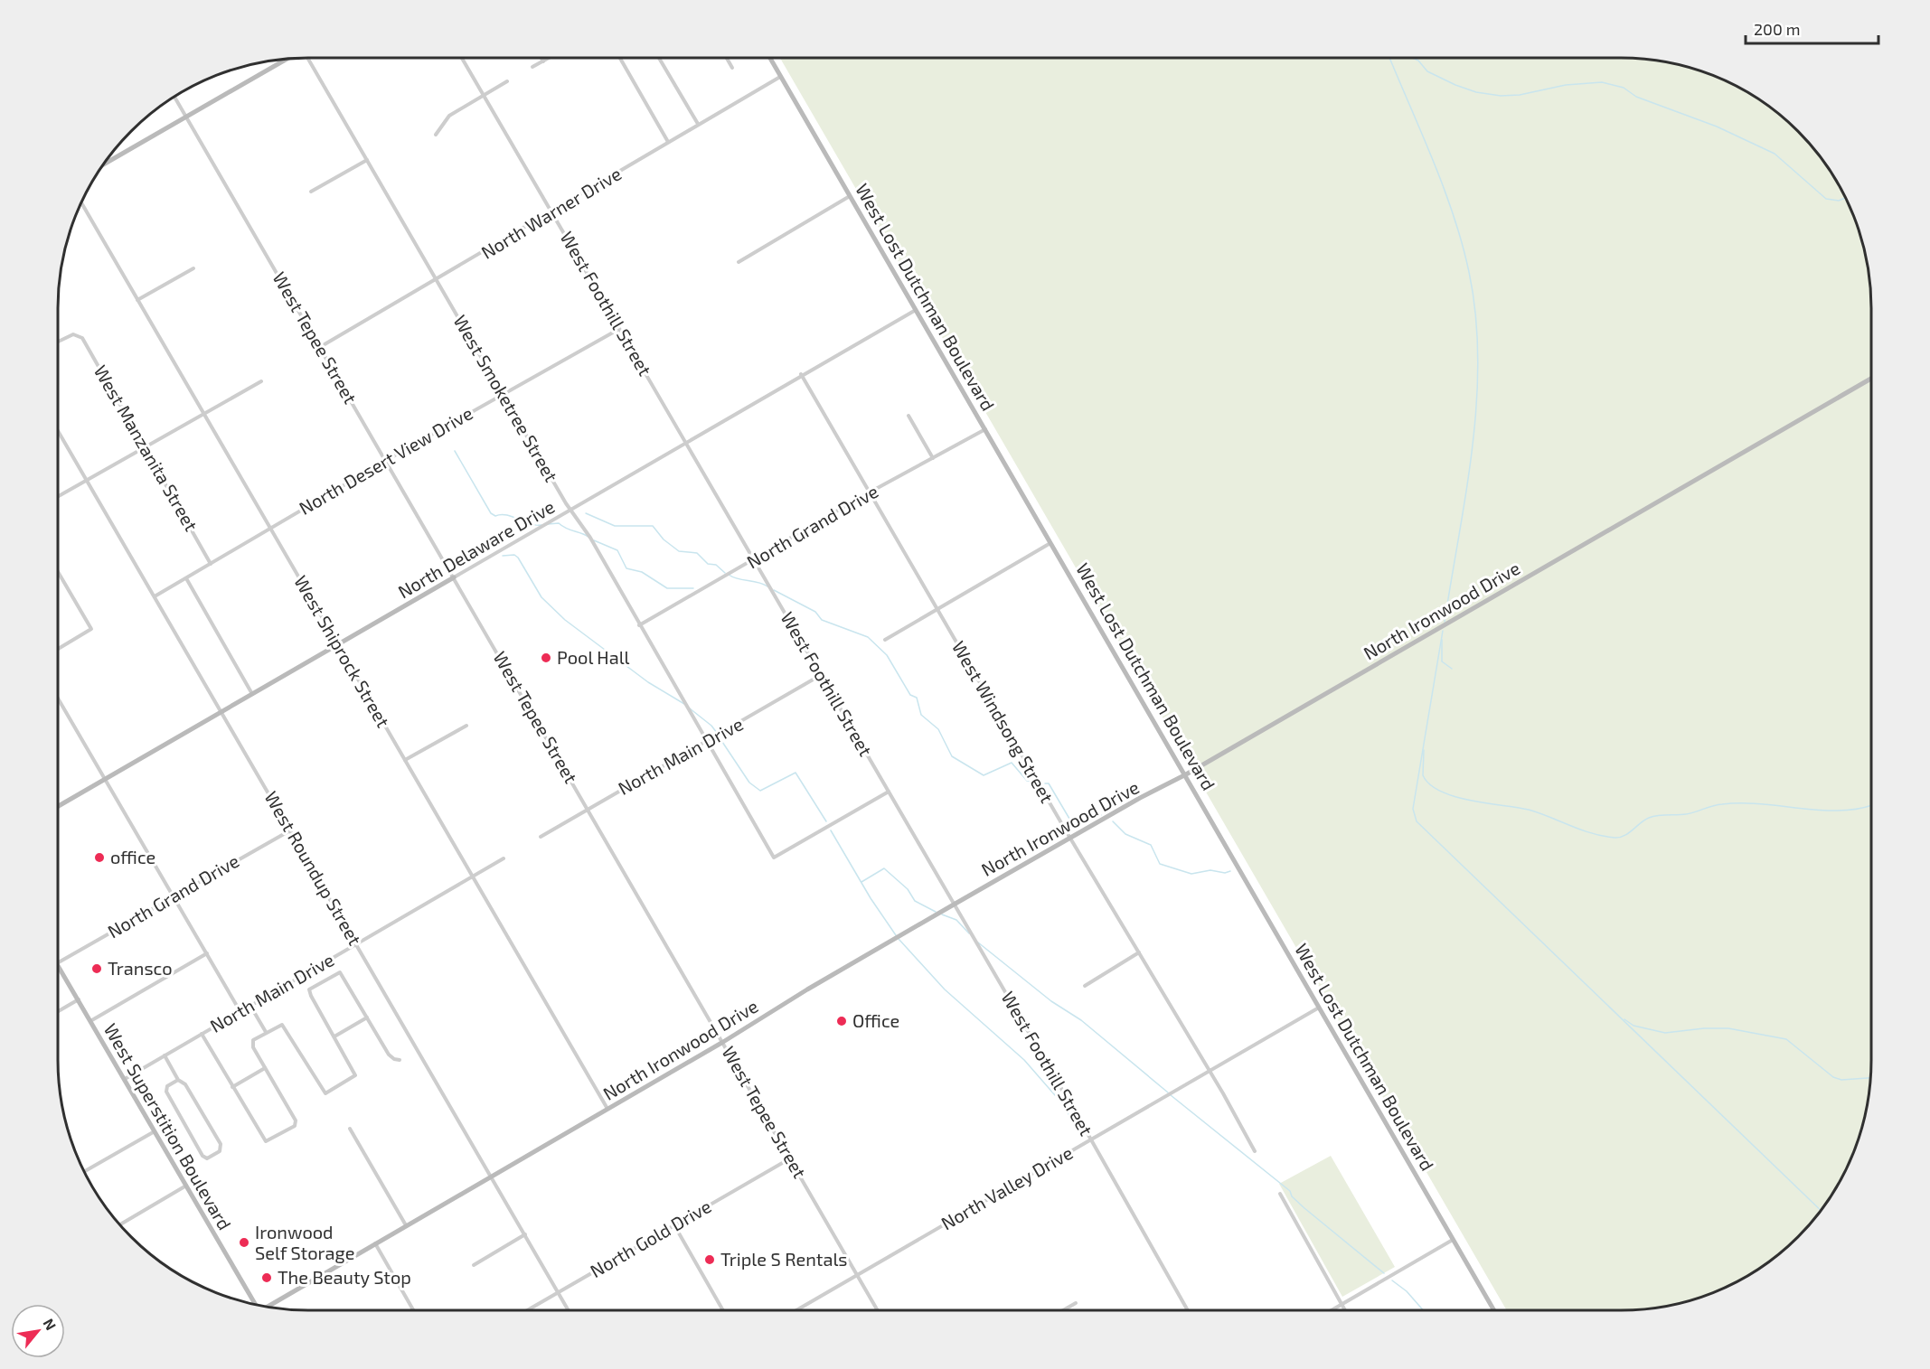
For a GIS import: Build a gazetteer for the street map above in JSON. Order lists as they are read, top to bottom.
{
  "streets": {
    "street": [
      "North Warner Drive",
      "West Lost Dutchman Boulevard",
      "West Foothill Street",
      "West Tepee Street",
      "West Smoketree Street",
      "West Manzanita Street",
      "North Desert View Drive",
      "North Grand Drive",
      "North Delaware Drive",
      "North Ironwood Drive",
      "West Shiprock Street",
      "West Windsong Street",
      "North Main Drive",
      "West Roundup Street",
      "West Superstition Boulevard",
      "North Valley Drive",
      "North Gold Drive"
    ]
  },
  "crossings": [
    ["North Warner Drive", "West Lost Dutchman Boulevard"],
    ["North Warner Drive", "West Foothill Street"],
    ["North Warner Drive", "West Tepee Street"],
    ["North Warner Drive", "West Smoketree Street"],
    ["West Lost Dutchman Boulevard", "North Grand Drive"],
    ["West Lost Dutchman Boulevard", "North Delaware Drive"],
    ["West Lost Dutchman Boulevard", "North Ironwood Drive"],
    ["West Lost Dutchman Boulevard", "North Valley Drive"],
    ["West Foothill Street", "West Smoketree Street"],
    ["West Foothill Street", "North Desert View Drive"],
    ["West Foothill Street", "North Grand Drive"],
    ["West Foothill Street", "North Delaware Drive"],
    ["West Foothill Street", "North Ironwood Drive"],
    ["West Foothill Street", "North Main Drive"],
    ["West Foothill Street", "North Valley Drive"],
    ["West Tepee Street", "North Desert View Drive"],
    ["West Tepee Street", "North Delaware Drive"],
    ["West Tepee Street", "North Ironwood Drive"],
    ["West Tepee Street", "North Main Drive"],
    ["West Tepee Street", "North Valley Drive"],
    ["West Tepee Street", "North Gold Drive"],
    ["West Smoketree Street", "North Desert View Drive"],
    ["West Smoketree Street", "North Grand Drive"],
    ["West Smoketree Street", "North Delaware Drive"],
    ["West Smoketree Street", "North Main Drive"],
    ["West Manzanita Street", "North Desert View Drive"],
    ["North Desert View Drive", "West Shiprock Street"],
    ["North Desert View Drive", "West Roundup Street"],
    ["North Grand Drive", "West Windsong Street"],
    ["North Grand Drive", "West Roundup Street"],
    ["North Delaware Drive", "West Shiprock Street"],
    ["North Delaware Drive", "West Windsong Street"],
    ["North Delaware Drive", "West Roundup Street"],
    ["North Ironwood Drive", "West Shiprock Street"],
    ["North Ironwood Drive", "West Windsong Street"],
    ["North Ironwood Drive", "West Roundup Street"],
    ["West Shiprock Street", "North Main Drive"],
    ["West Windsong Street", "North Valley Drive"],
    ["North Main Drive", "West Roundup Street"],
    ["North Main Drive", "West Superstition Boulevard"],
    ["West Roundup Street", "North Gold Drive"]
  ],
  "places": [
    "Pool Hall",
    "office",
    "Transco",
    "Office",
    "Ironwood Self Storage",
    "Triple S Rentals",
    "The Beauty Stop"
  ],
  "scale_bar": "200 m",
  "north": "top right"
}
